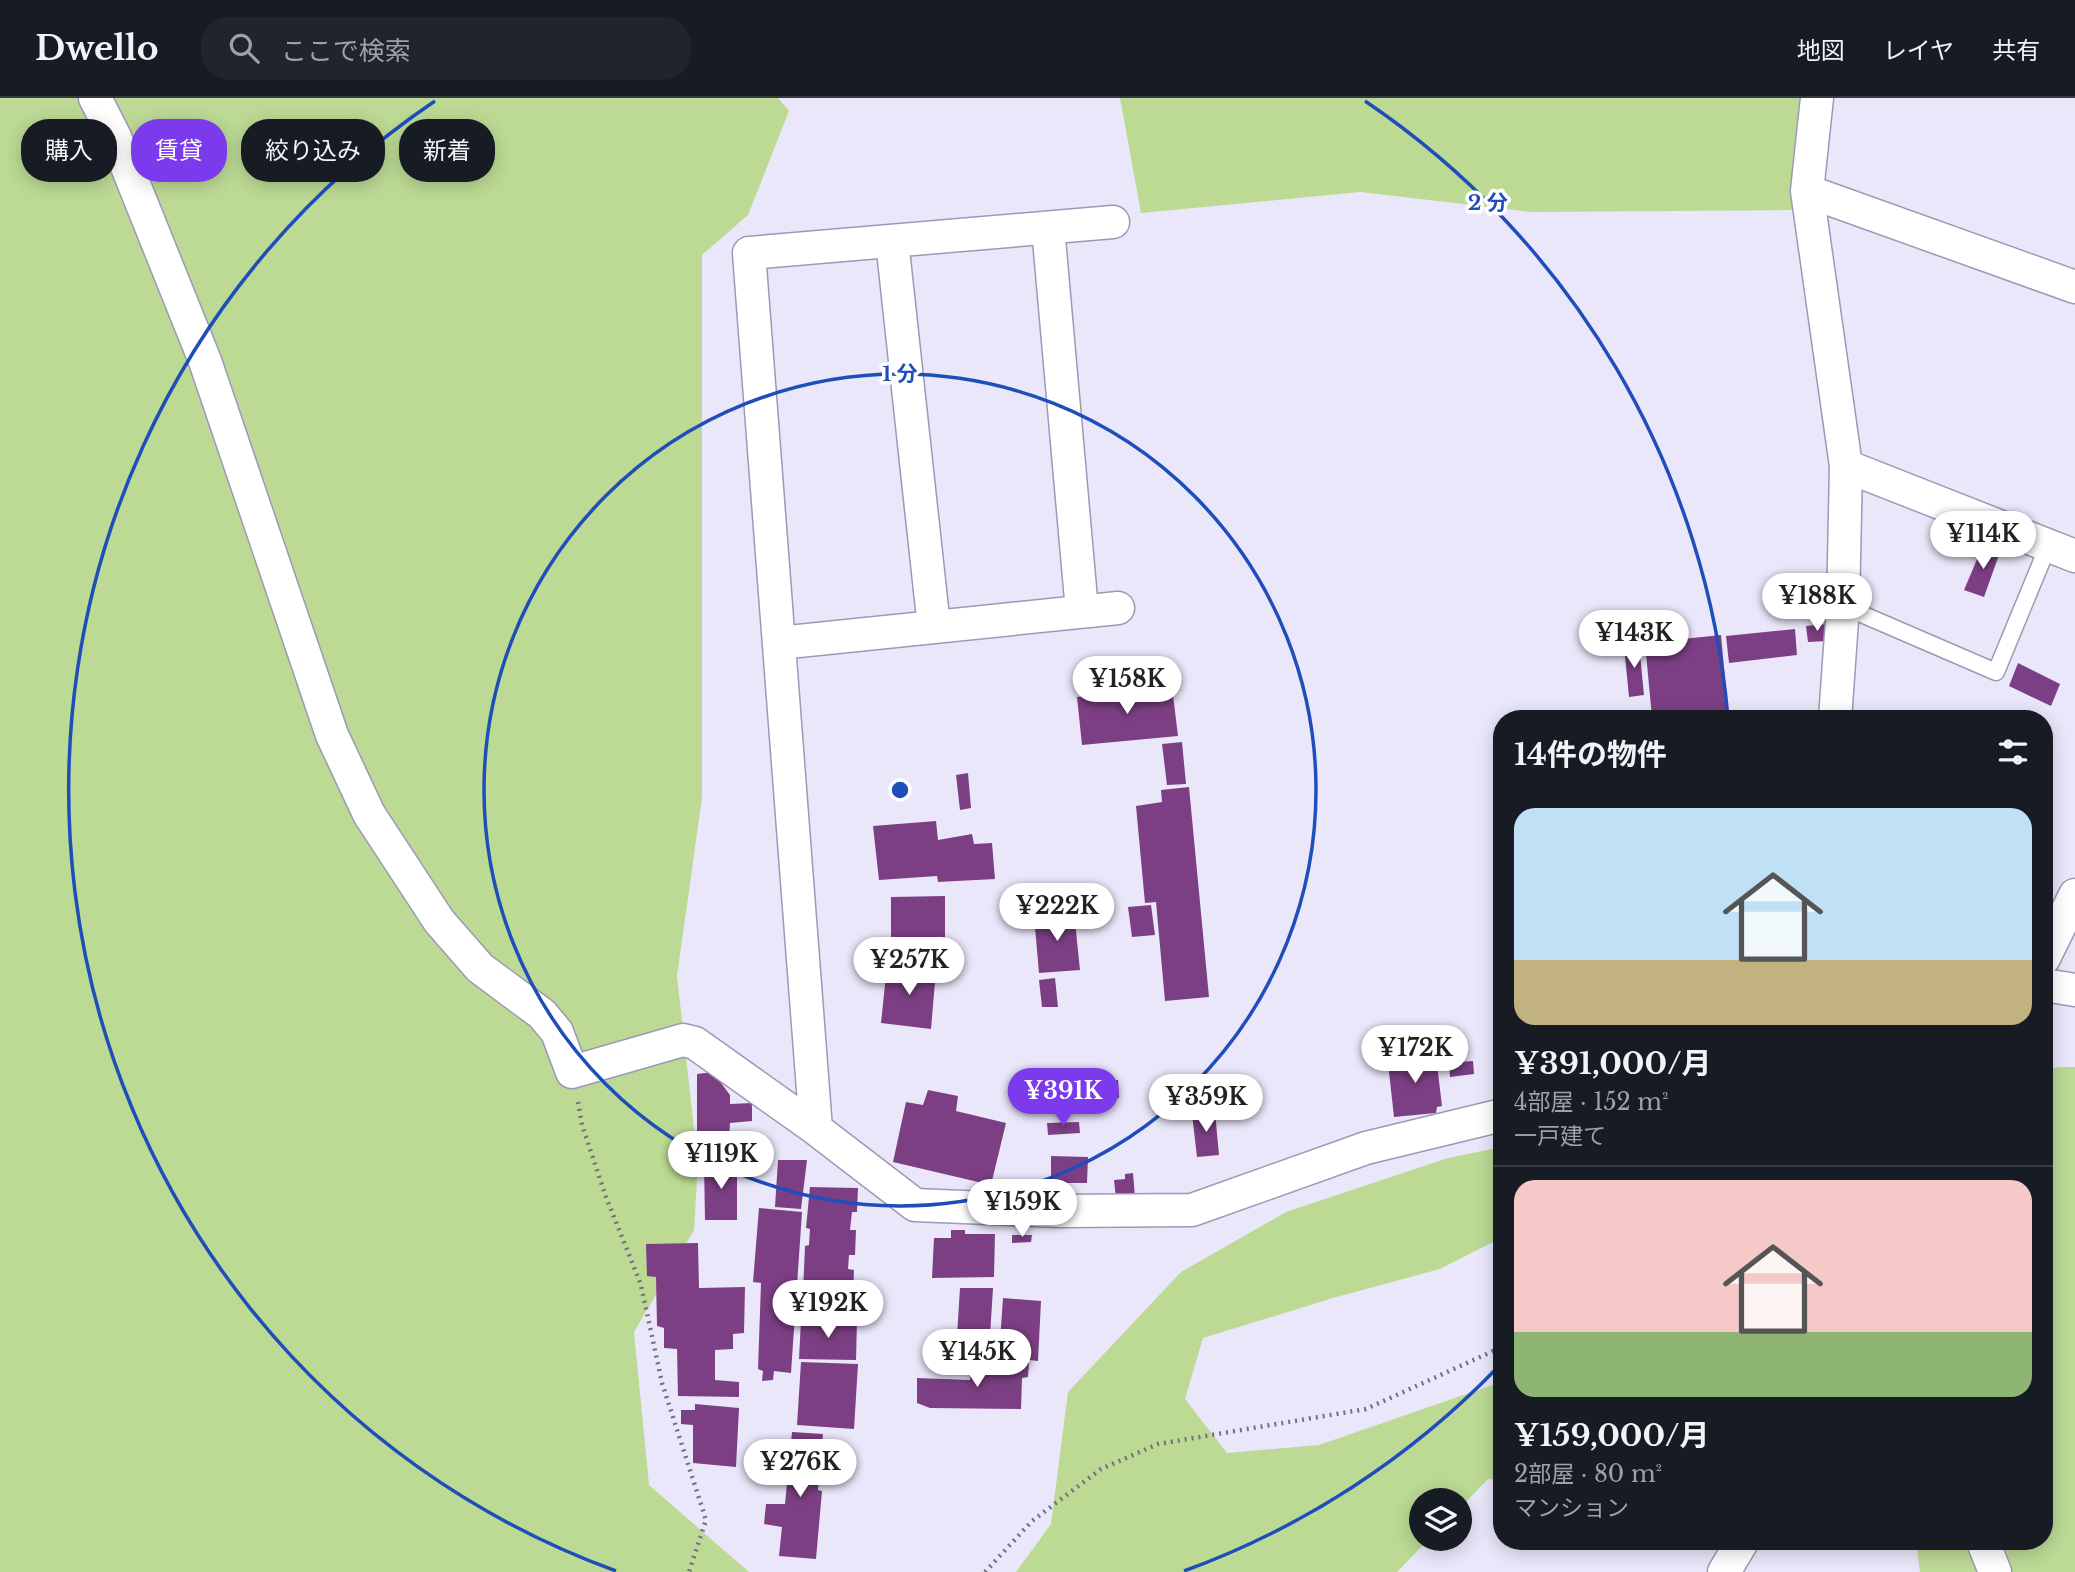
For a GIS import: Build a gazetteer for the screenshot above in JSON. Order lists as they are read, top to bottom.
{
  "page": {
    "header": "Dwello",
    "search": "ここで検索",
    "nav": ["地図", "レイヤ", "共有"],
    "chip": [
      "購入",
      "賃貸",
      "絞り込み",
      "新着"
    ],
    "price": [
      "¥114K",
      "¥188K",
      "¥143K",
      "¥158K",
      "¥222K",
      "¥257K",
      "¥172K",
      "¥391K",
      "¥359K",
      "¥119K",
      "¥159K",
      "¥192K",
      "¥145K",
      "¥276K"
    ],
    "heading": "14件の物件",
    "list": [
      {
        "name": "¥391,000/月",
        "note": "4部屋 · 152 m² · 一戸建て"
      },
      {
        "name": "¥159,000/月",
        "note": "2部屋 · 80 m² · マンション"
      }
    ]
  },
  "rings": ["2 分", "1 分"]
}
